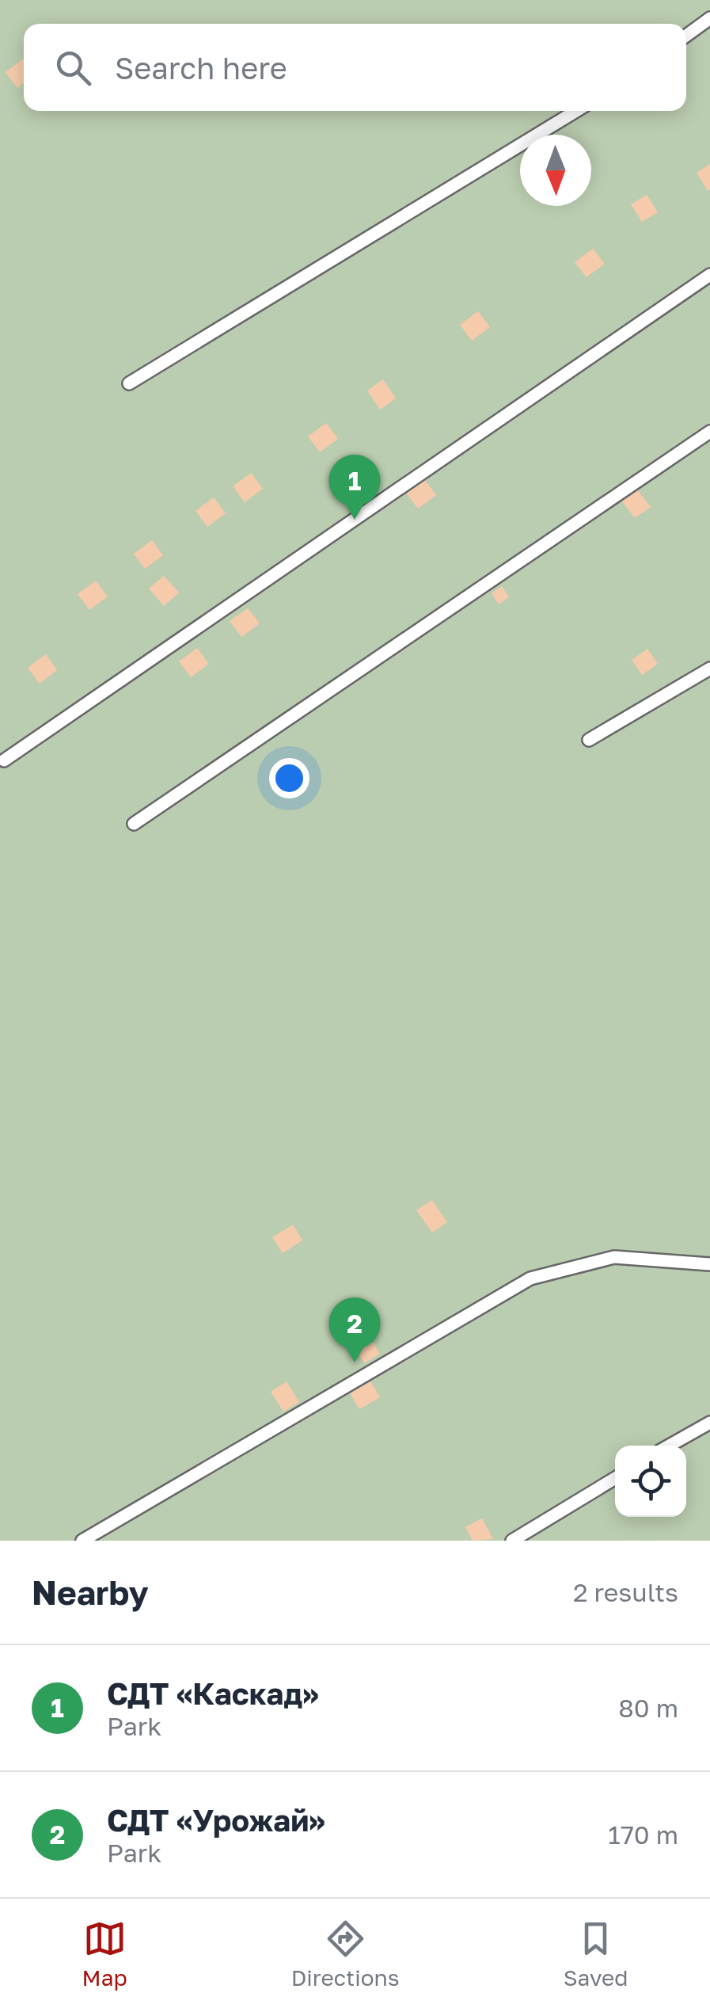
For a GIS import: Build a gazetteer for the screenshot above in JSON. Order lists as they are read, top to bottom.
{
  "north": "bottom",
  "page": {
    "search": "Search here",
    "pins": ["1", "2"],
    "heading": ["Nearby", "2 results"],
    "list": [
      {
        "mark": "1",
        "name": "СДТ «Каскад»",
        "note": "Park",
        "value": "80 m"
      },
      {
        "mark": "2",
        "name": "СДТ «Урожай»",
        "note": "Park",
        "value": "170 m"
      }
    ],
    "nav": ["Map", "Directions", "Saved"]
  }
}
